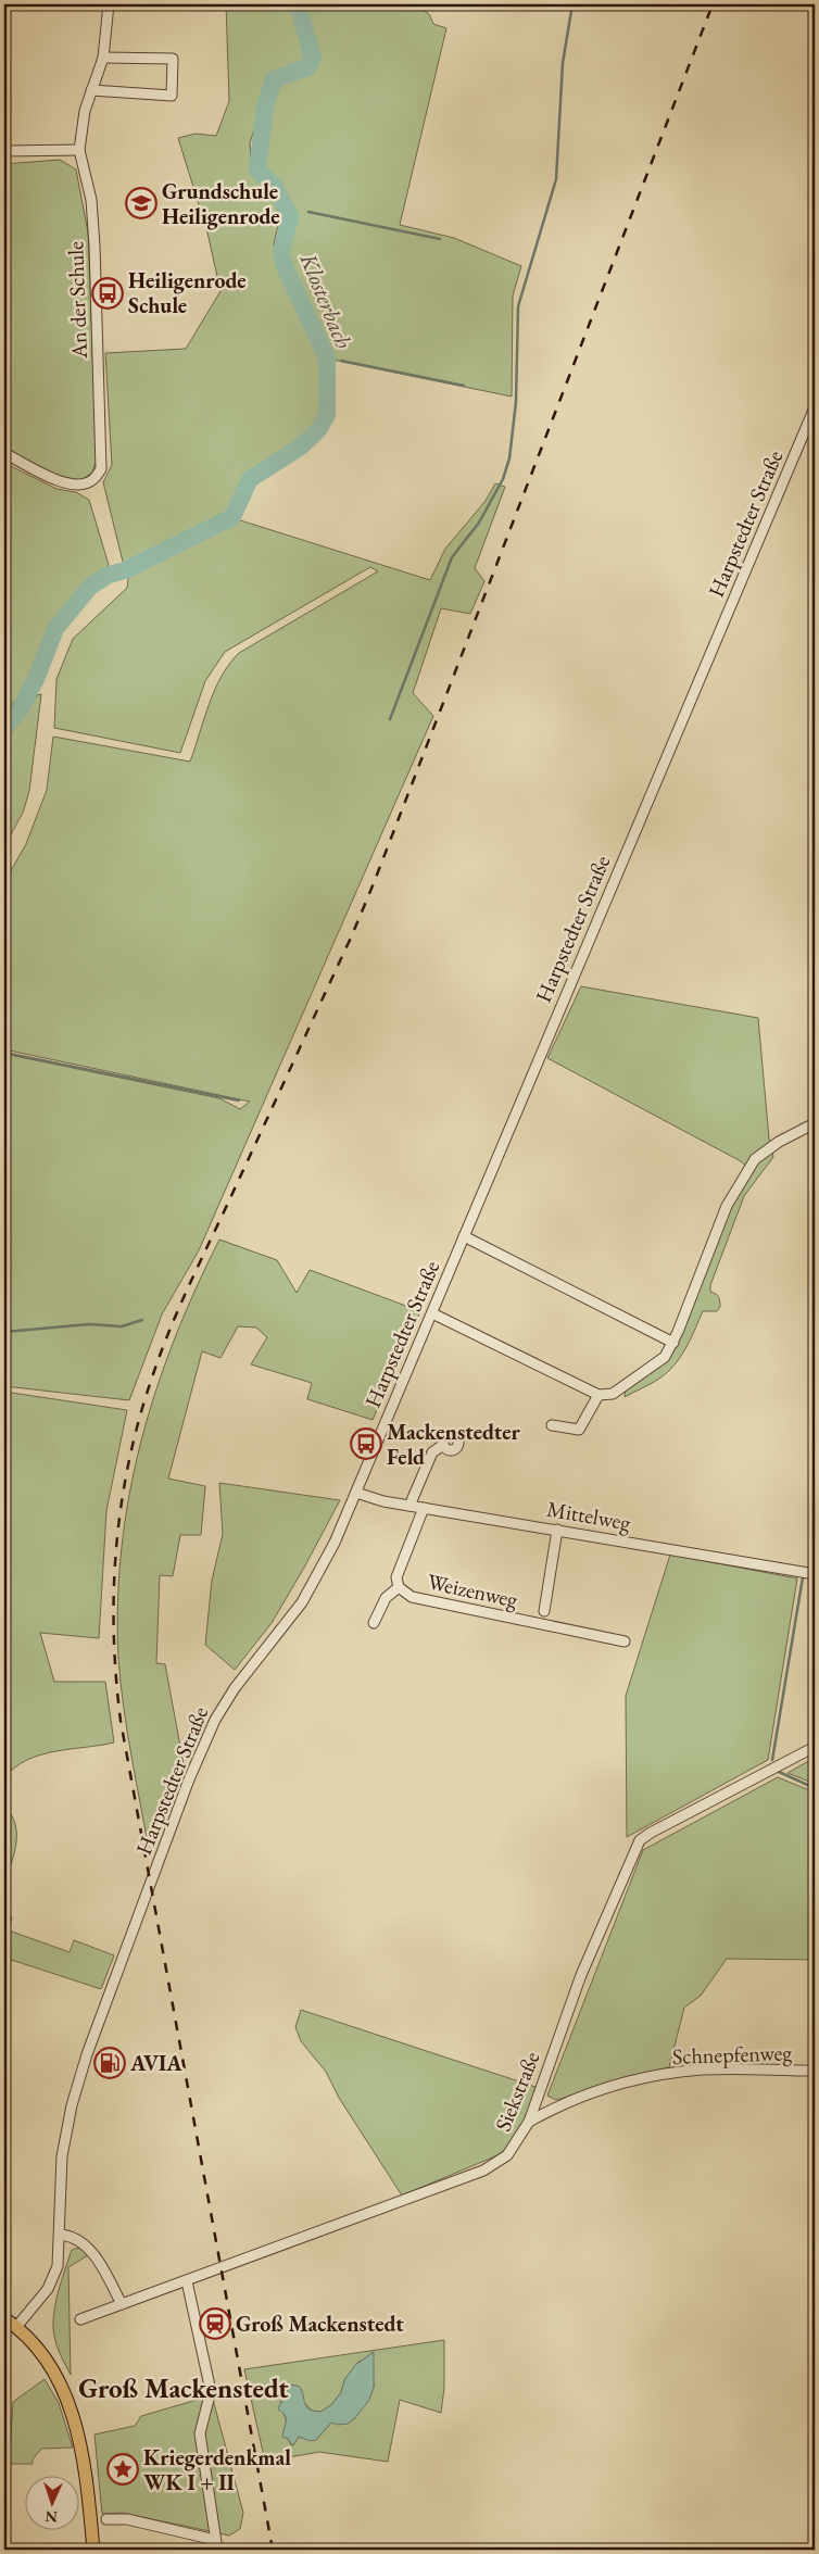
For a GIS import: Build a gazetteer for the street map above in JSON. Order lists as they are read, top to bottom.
{
  "streets": {
    "street": [
      "An der Schule",
      "Harpstedter Straße",
      "Mittelweg",
      "Weizenweg",
      "Schnepfenweg",
      "Siekstraße"
    ]
  },
  "crossings": [
    ["Harpstedter Straße", "Mittelweg"],
    ["Mittelweg", "Weizenweg"],
    ["Schnepfenweg", "Siekstraße"]
  ],
  "districts": ["Groß Mackenstedt"],
  "water": ["Klosterbach"],
  "places": {
    "school or university": ["Grundschule Heiligenrode"],
    "bus stop": ["Heiligenrode Schule", "Mackenstedter Feld"],
    "fuel station": ["AVIA"],
    "station": ["Groß Mackenstedt"],
    "place": ["Kriegerdenkmal WK I + II"]
  },
  "north": "bottom"
}
